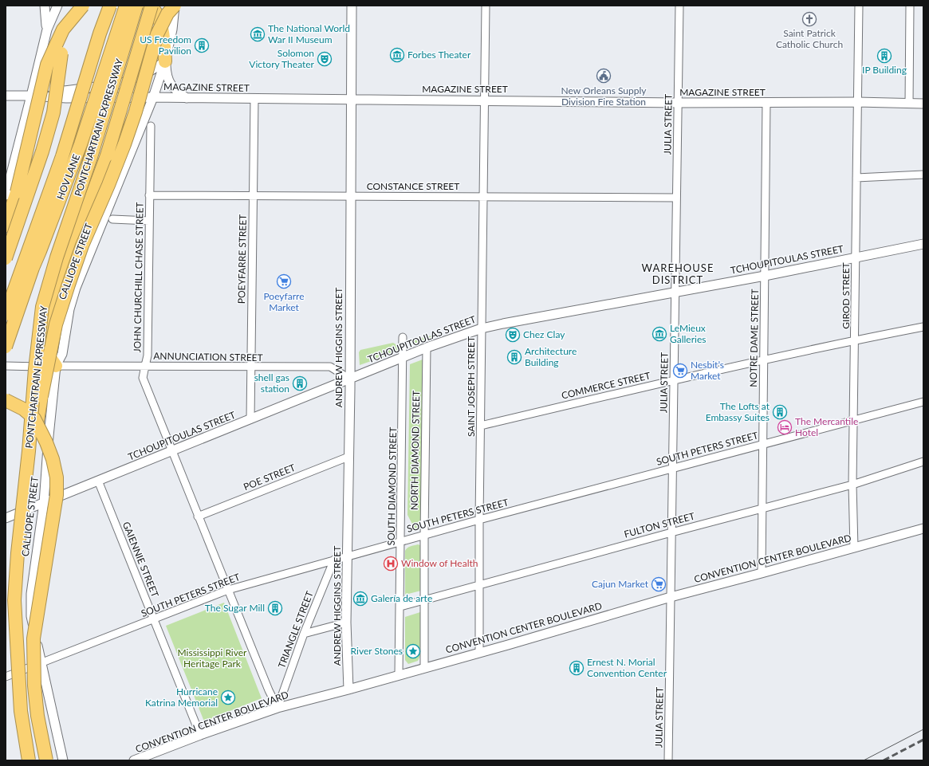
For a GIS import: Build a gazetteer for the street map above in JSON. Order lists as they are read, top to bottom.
{
  "streets": {
    "highway": ["PONTCHARTRAIN EXPRESSWAY", "HOV LANE"],
    "street": [
      "MAGAZINE STREET",
      "JULIA STREET",
      "CONSTANCE STREET",
      "POEYFARRE STREET",
      "TCHOUPITOULAS STREET",
      "CALLIOPE STREET",
      "JOHN CHURCHILL CHASE STREET",
      "GIROD STREET",
      "NOTRE DAME STREET",
      "ANDREW HIGGINS STREET",
      "ANNUNCIATION STREET",
      "COMMERCE STREET",
      "SAINT JOSEPH STREET",
      "SOUTH PETERS STREET",
      "NORTH DIAMOND STREET",
      "POE STREET",
      "SOUTH DIAMOND STREET",
      "FULTON STREET",
      "CONVENTION CENTER BOULEVARD",
      "GAIENNIE STREET",
      "TRIANGLE STREET"
    ]
  },
  "crossings": [
    ["MAGAZINE STREET", "JULIA STREET"],
    ["MAGAZINE STREET", "POEYFARRE STREET"],
    ["MAGAZINE STREET", "CALLIOPE STREET"],
    ["MAGAZINE STREET", "GIROD STREET"],
    ["MAGAZINE STREET", "NOTRE DAME STREET"],
    ["MAGAZINE STREET", "ANDREW HIGGINS STREET"],
    ["MAGAZINE STREET", "SAINT JOSEPH STREET"],
    ["JULIA STREET", "CONSTANCE STREET"],
    ["JULIA STREET", "TCHOUPITOULAS STREET"],
    ["JULIA STREET", "COMMERCE STREET"],
    ["JULIA STREET", "SOUTH PETERS STREET"],
    ["JULIA STREET", "FULTON STREET"],
    ["JULIA STREET", "CONVENTION CENTER BOULEVARD"],
    ["CONSTANCE STREET", "POEYFARRE STREET"],
    ["CONSTANCE STREET", "JOHN CHURCHILL CHASE STREET"],
    ["CONSTANCE STREET", "ANDREW HIGGINS STREET"],
    ["CONSTANCE STREET", "SAINT JOSEPH STREET"],
    ["POEYFARRE STREET", "TCHOUPITOULAS STREET"],
    ["POEYFARRE STREET", "ANNUNCIATION STREET"],
    ["TCHOUPITOULAS STREET", "CALLIOPE STREET"],
    ["TCHOUPITOULAS STREET", "JOHN CHURCHILL CHASE STREET"],
    ["TCHOUPITOULAS STREET", "GIROD STREET"],
    ["TCHOUPITOULAS STREET", "NOTRE DAME STREET"],
    ["TCHOUPITOULAS STREET", "ANDREW HIGGINS STREET"],
    ["TCHOUPITOULAS STREET", "ANNUNCIATION STREET"],
    ["TCHOUPITOULAS STREET", "SAINT JOSEPH STREET"],
    ["TCHOUPITOULAS STREET", "NORTH DIAMOND STREET"],
    ["TCHOUPITOULAS STREET", "SOUTH DIAMOND STREET"],
    ["TCHOUPITOULAS STREET", "GAIENNIE STREET"],
    ["CALLIOPE STREET", "ANNUNCIATION STREET"],
    ["CALLIOPE STREET", "SOUTH PETERS STREET"],
    ["JOHN CHURCHILL CHASE STREET", "ANNUNCIATION STREET"],
    ["JOHN CHURCHILL CHASE STREET", "SOUTH PETERS STREET"],
    ["JOHN CHURCHILL CHASE STREET", "POE STREET"],
    ["JOHN CHURCHILL CHASE STREET", "CONVENTION CENTER BOULEVARD"],
    ["JOHN CHURCHILL CHASE STREET", "TRIANGLE STREET"],
    ["GIROD STREET", "COMMERCE STREET"],
    ["GIROD STREET", "SOUTH PETERS STREET"],
    ["GIROD STREET", "FULTON STREET"],
    ["GIROD STREET", "CONVENTION CENTER BOULEVARD"],
    ["NOTRE DAME STREET", "COMMERCE STREET"],
    ["NOTRE DAME STREET", "SOUTH PETERS STREET"],
    ["NOTRE DAME STREET", "FULTON STREET"],
    ["NOTRE DAME STREET", "CONVENTION CENTER BOULEVARD"],
    ["ANDREW HIGGINS STREET", "ANNUNCIATION STREET"],
    ["ANDREW HIGGINS STREET", "SOUTH PETERS STREET"],
    ["ANDREW HIGGINS STREET", "POE STREET"],
    ["ANDREW HIGGINS STREET", "CONVENTION CENTER BOULEVARD"],
    ["COMMERCE STREET", "SAINT JOSEPH STREET"],
    ["SAINT JOSEPH STREET", "SOUTH PETERS STREET"],
    ["SAINT JOSEPH STREET", "FULTON STREET"],
    ["SAINT JOSEPH STREET", "CONVENTION CENTER BOULEVARD"],
    ["SOUTH PETERS STREET", "NORTH DIAMOND STREET"],
    ["SOUTH PETERS STREET", "SOUTH DIAMOND STREET"],
    ["SOUTH PETERS STREET", "GAIENNIE STREET"],
    ["SOUTH PETERS STREET", "TRIANGLE STREET"],
    ["NORTH DIAMOND STREET", "FULTON STREET"],
    ["NORTH DIAMOND STREET", "CONVENTION CENTER BOULEVARD"],
    ["SOUTH DIAMOND STREET", "FULTON STREET"],
    ["SOUTH DIAMOND STREET", "CONVENTION CENTER BOULEVARD"],
    ["CONVENTION CENTER BOULEVARD", "GAIENNIE STREET"],
    ["CONVENTION CENTER BOULEVARD", "TRIANGLE STREET"]
  ],
  "districts": ["WAREHOUSE DISTRICT"],
  "parks": ["Mississippi River Heritage Park"],
  "places": {
    "church": ["Saint Patrick Catholic Church"],
    "museum": [
      "The National World War II Museum",
      "Forbes Theater",
      "LeMieux Galleries",
      "Galería de arte"
    ],
    "building": [
      "US Freedom Pavilion",
      "IP Building",
      "Architecture Building",
      "shell gas station",
      "The Lofts at Embassy Suites",
      "The Sugar Mill",
      "Ernest N. Morial Convention Center"
    ],
    "theatre": ["Solomon Victory Theater", "Chez Clay"],
    "public building": ["New Orleans Supply Division Fire Station"],
    "supermarket": ["Poeyfarre Market", "Nesbit’s Market", "Cajun Market"],
    "hotel": ["The Mercantile Hotel"],
    "hospital": ["Window of Health"],
    "place": ["River Stones", "Hurricane Katrina Memorial"]
  }
}
